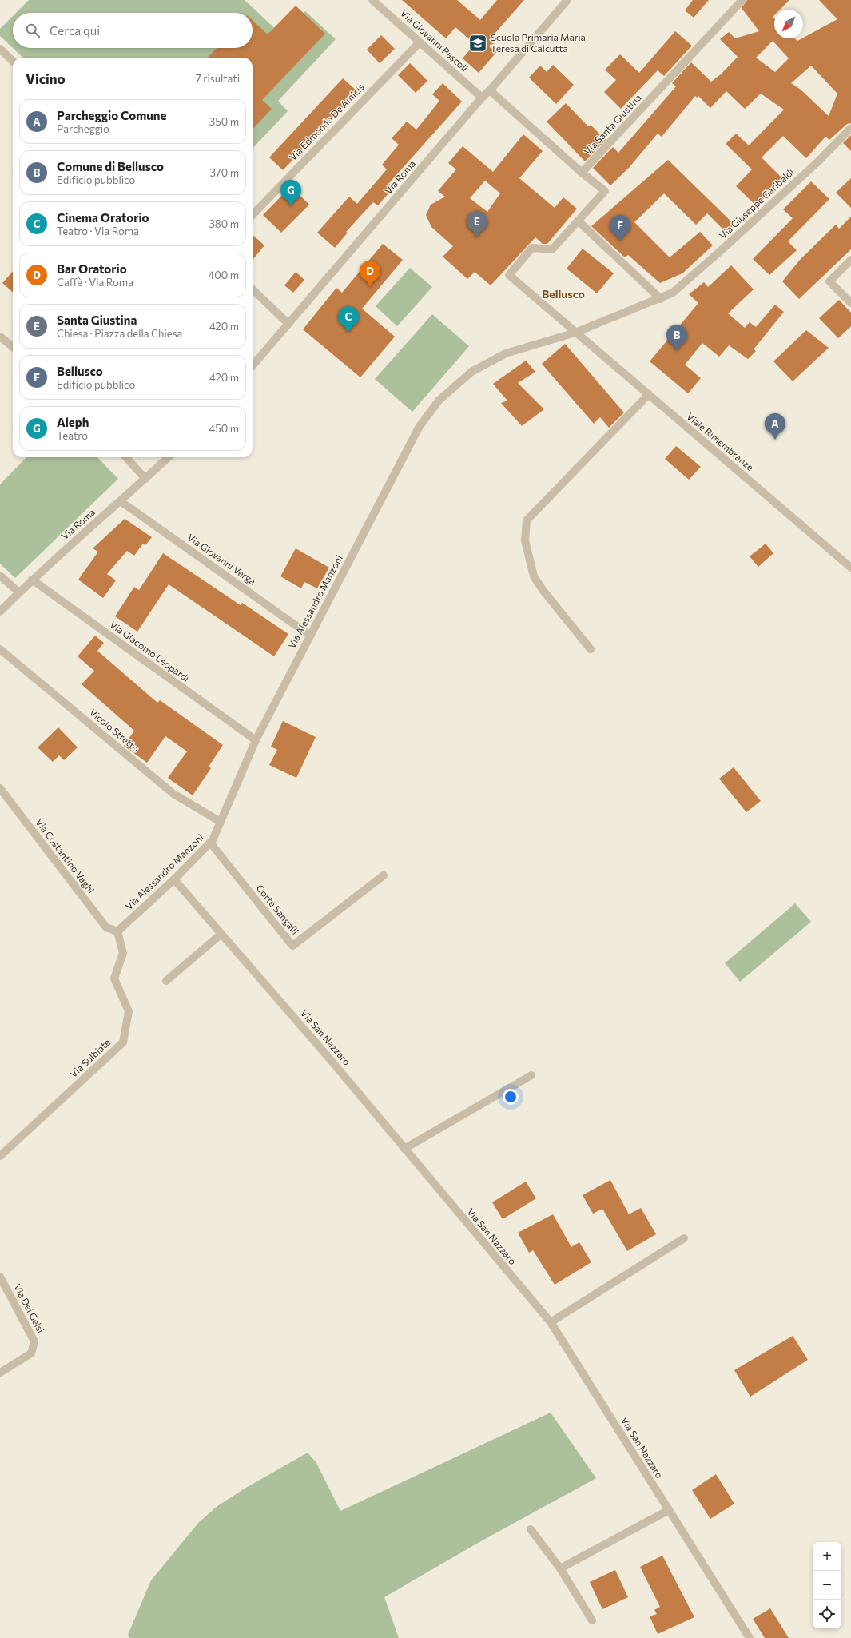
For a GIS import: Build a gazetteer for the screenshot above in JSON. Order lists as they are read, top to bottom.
{
  "streets": {
    "street": [
      "Via Giovanni Pascoli",
      "Via Edmondo De Amicis",
      "Via Santa Giustina",
      "Via Roma",
      "Via Giuseppe Garibaldi",
      "Viale Rimembranze",
      "Via Giovanni Verga",
      "Via Alessandro Manzoni",
      "Via Giacomo Leopardi",
      "Vicolo Stretto",
      "Via Costantino Vaghi",
      "Corte Sangalli",
      "Via San Nazzaro",
      "Via Sulbiate",
      "Via Dei Gelsi"
    ]
  },
  "crossings": [
    ["Via Giovanni Pascoli", "Via Edmondo De Amicis"],
    ["Via Giovanni Pascoli", "Via Roma"],
    ["Via Roma", "Via Giovanni Verga"],
    ["Via Roma", "Via Giacomo Leopardi"],
    ["Via Giuseppe Garibaldi", "Via Alessandro Manzoni"],
    ["Viale Rimembranze", "Via Alessandro Manzoni"],
    ["Via Giovanni Verga", "Via Alessandro Manzoni"],
    ["Via Alessandro Manzoni", "Via Giacomo Leopardi"],
    ["Via Alessandro Manzoni", "Vicolo Stretto"],
    ["Via Alessandro Manzoni", "Via Costantino Vaghi"],
    ["Via Alessandro Manzoni", "Corte Sangalli"],
    ["Via Alessandro Manzoni", "Via San Nazzaro"],
    ["Via Alessandro Manzoni", "Via Sulbiate"],
    ["Via Costantino Vaghi", "Via Sulbiate"]
  ],
  "districts": ["Bellusco"],
  "places": {
    "school or university": ["Scuola Primaria Maria Teresa di Calcutta"]
  },
  "north": "bottom left",
  "page": {
    "search": "Cerca qui",
    "heading": ["Vicino", "7 risultati"],
    "list": [
      {
        "mark": "A",
        "name": "Parcheggio Comune",
        "note": "Parcheggio",
        "value": "350 m"
      },
      {
        "mark": "B",
        "name": "Comune di Bellusco",
        "note": "Edificio pubblico",
        "value": "370 m"
      },
      {
        "mark": "C",
        "name": "Cinema Oratorio",
        "note": "Teatro · Via Roma",
        "value": "380 m"
      },
      {
        "mark": "D",
        "name": "Bar Oratorio",
        "note": "Caffè · Via Roma",
        "value": "400 m"
      },
      {
        "mark": "E",
        "name": "Santa Giustina",
        "note": "Chiesa · Piazza della Chiesa",
        "value": "420 m"
      },
      {
        "mark": "F",
        "name": "Bellusco",
        "note": "Edificio pubblico",
        "value": "420 m"
      },
      {
        "mark": "G",
        "name": "Aleph",
        "note": "Teatro",
        "value": "450 m"
      }
    ],
    "pins": [
      "G",
      "E",
      "F",
      "D",
      "C",
      "B",
      "A"
    ],
    "map_buttons": ["+", "−"]
  }
}
